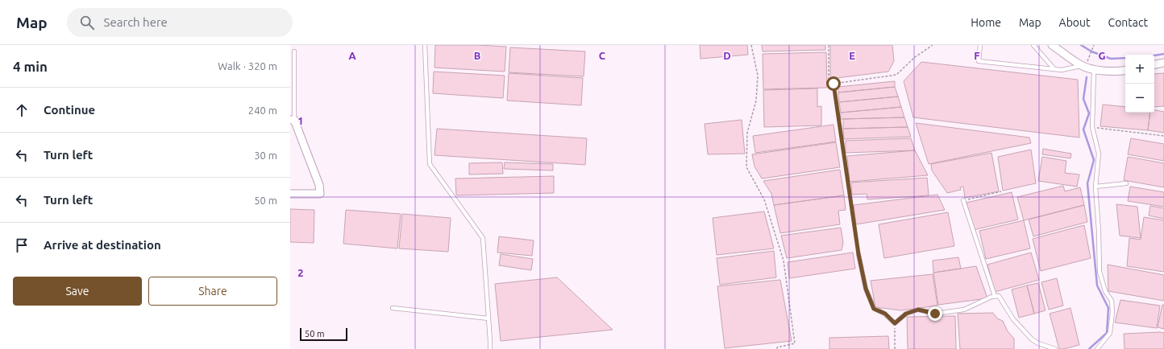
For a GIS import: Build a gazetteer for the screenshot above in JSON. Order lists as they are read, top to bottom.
{
  "scale_bar": "50 m",
  "page": {
    "header": "Map",
    "search": "Search here",
    "nav": [
      "Home",
      "Map",
      "About",
      "Contact"
    ],
    "heading": ["4 min", "Walk · 320 m"],
    "map_buttons": ["+", "−"],
    "list": [
      ["Continue", "240 m"],
      ["Turn left", "30 m"],
      ["Turn left", "50 m"],
      "Arrive at destination"
    ],
    "buttons": ["Save", "Share"],
    "scale": "50 m"
  },
  "grid": {
    "columns": [
      "A",
      "B",
      "C",
      "D",
      "E",
      "F",
      "G"
    ],
    "rows": ["1", "2"]
  }
}
